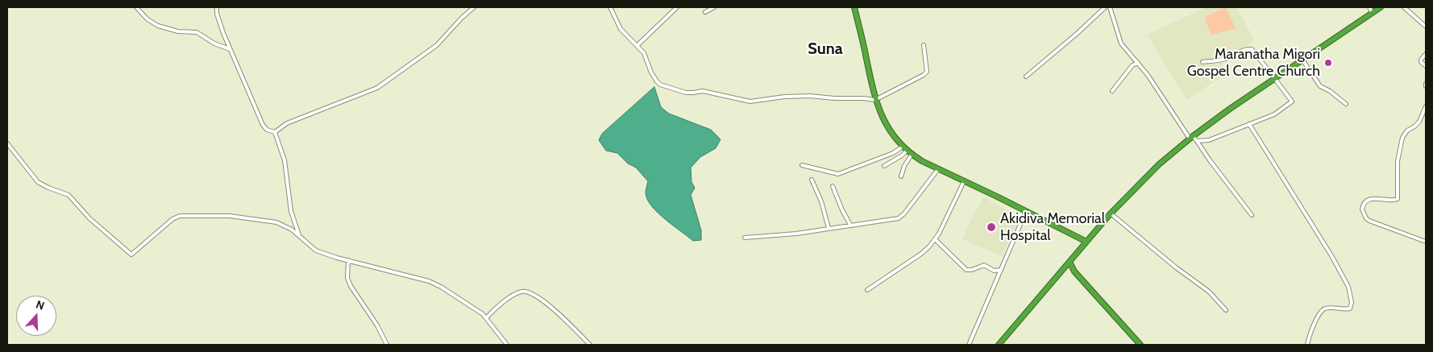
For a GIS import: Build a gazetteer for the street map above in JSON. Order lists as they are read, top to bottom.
{
  "districts": ["Suna"],
  "places": ["Maranatha Migori Gospel Centre Church", "Akidiva Memorial Hospital"],
  "north": "top"
}
